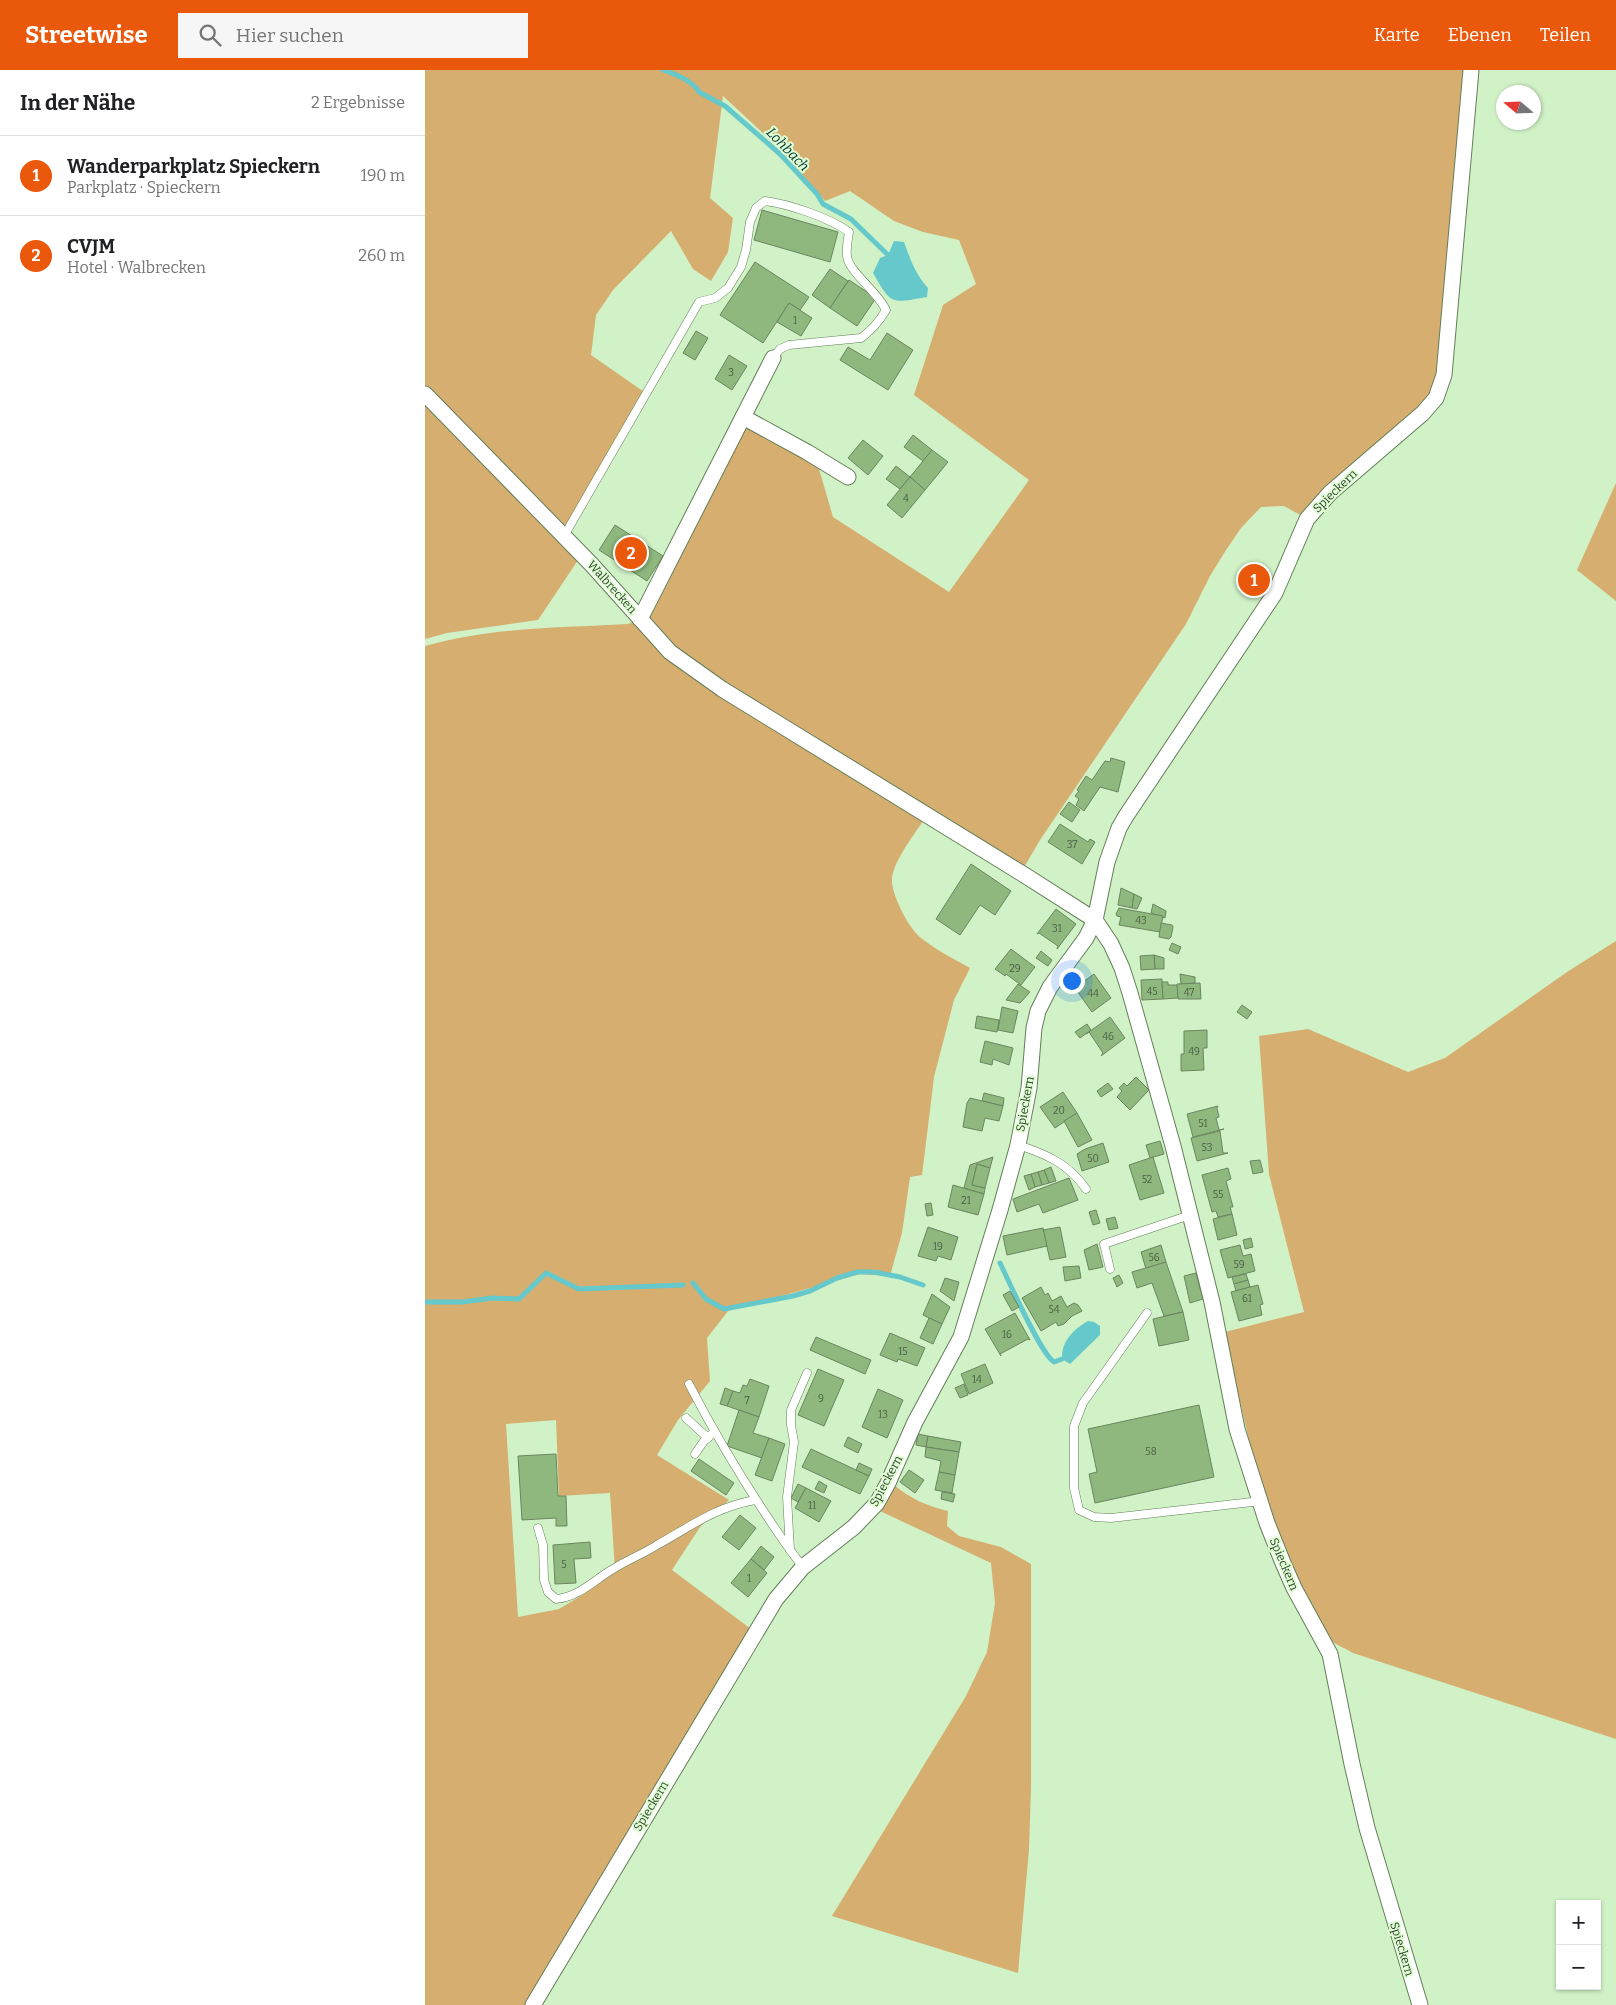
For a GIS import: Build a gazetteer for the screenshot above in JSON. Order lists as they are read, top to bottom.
{
  "streets": {
    "street": ["Spieckern", "Walbrecken"]
  },
  "crossings": [
    ["Spieckern", "Walbrecken"]
  ],
  "water": ["Lohbach"],
  "house_numbers": [
    "1",
    "3",
    "4",
    "37",
    "43",
    "31",
    "29",
    "45",
    "47",
    "44",
    "46",
    "49",
    "20",
    "51",
    "53",
    "50",
    "52",
    "55",
    "21",
    "19",
    "56",
    "59",
    "61",
    "54",
    "16",
    "15",
    "14",
    "9",
    "7",
    "13",
    "58",
    "11",
    "5",
    "1"
  ],
  "north": "left",
  "page": {
    "header": "Streetwise",
    "search": "Hier suchen",
    "nav": ["Karte", "Ebenen", "Teilen"],
    "heading": ["In der Nähe", "2 Ergebnisse"],
    "list": [
      {
        "mark": "1",
        "name": "Wanderparkplatz Spieckern",
        "note": "Parkplatz · Spieckern",
        "value": "190 m"
      },
      {
        "mark": "2",
        "name": "CVJM",
        "note": "Hotel · Walbrecken",
        "value": "260 m"
      }
    ],
    "pins": ["2", "1"],
    "map_buttons": ["+", "−"]
  }
}
